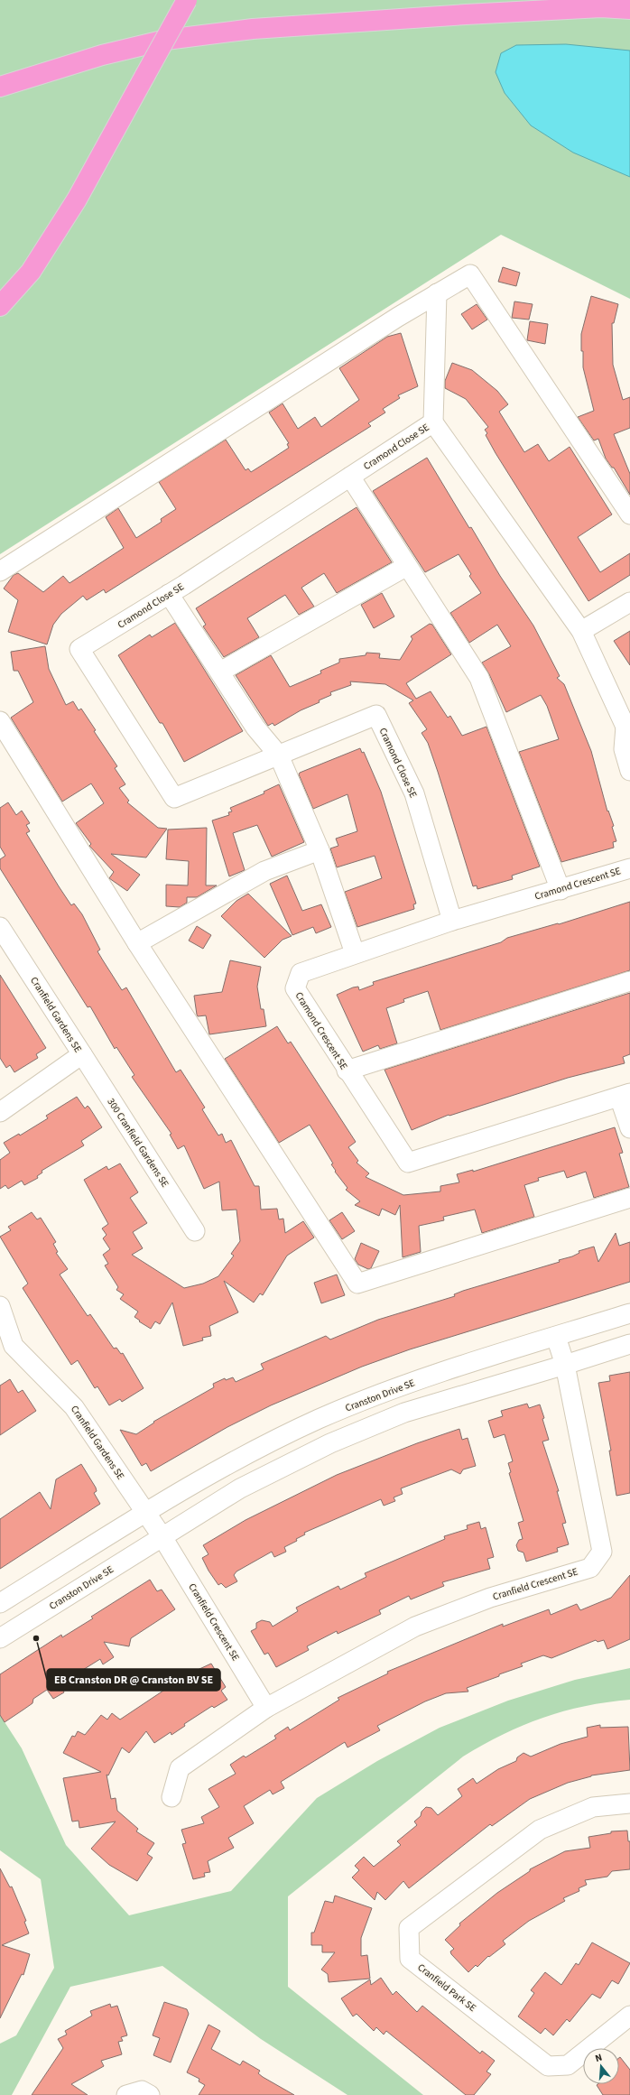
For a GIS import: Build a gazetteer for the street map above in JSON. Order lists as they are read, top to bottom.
{
  "streets": {
    "street": [
      "Cramond Close SE",
      "Cramond Crescent SE",
      "Cranfield Gardens SE",
      "300 Cranfield Gardens SE",
      "Cranston Drive SE",
      "Cranfield Crescent SE",
      "Cranfield Park SE"
    ]
  },
  "crossings": [
    ["Cramond Close SE", "Cramond Crescent SE"],
    ["Cranfield Gardens SE", "300 Cranfield Gardens SE"],
    ["Cranfield Gardens SE", "Cranston Drive SE"],
    ["Cranston Drive SE", "Cranfield Crescent SE"]
  ],
  "places": ["EB Cranston DR @ Cranston BV SE"],
  "north": "top"
}
